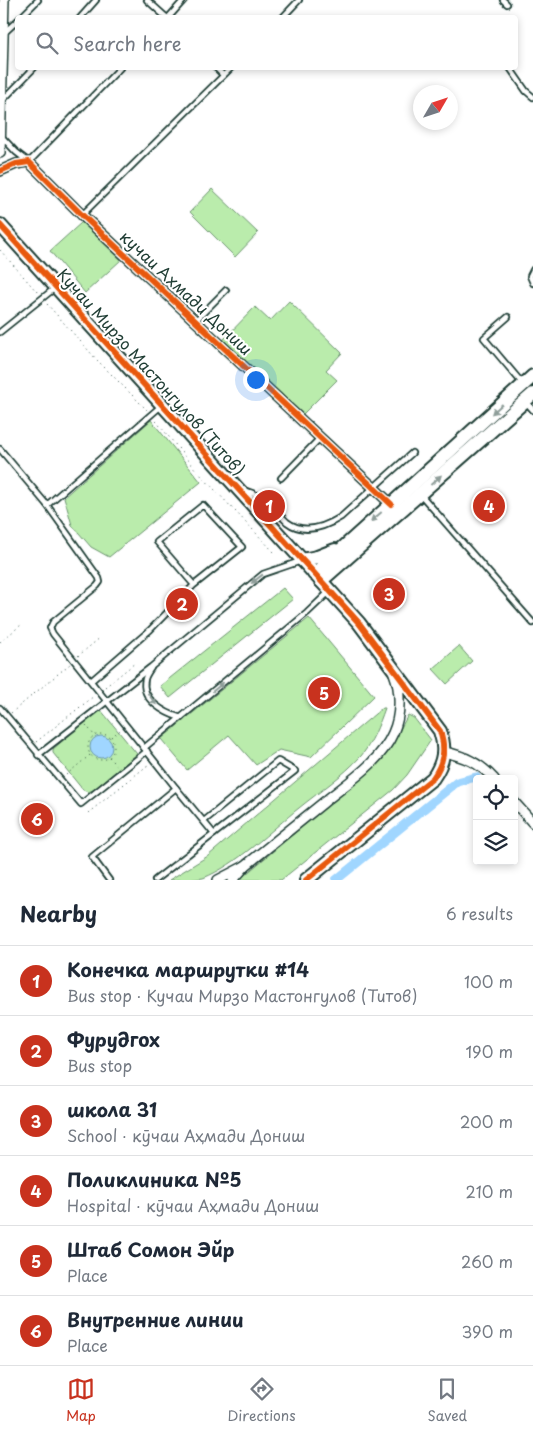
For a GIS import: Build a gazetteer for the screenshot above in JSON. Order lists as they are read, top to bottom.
{
  "streets": {
    "street": ["кучаи Ахмади Дониш", "Кучаи Мирзо Мастонгулов (Титов)"]
  },
  "north": "top right",
  "page": {
    "search": "Search here",
    "pins": [
      "1",
      "4",
      "3",
      "2",
      "5",
      "6"
    ],
    "heading": ["Nearby", "6 results"],
    "list": [
      {
        "mark": "1",
        "name": "Конечка маршрутки #14",
        "note": "Bus stop · Кучаи Мирзо Мастонгулов (Титов)",
        "value": "100 m"
      },
      {
        "mark": "2",
        "name": "Фурудгох",
        "note": "Bus stop",
        "value": "190 m"
      },
      {
        "mark": "3",
        "name": "школа 31",
        "note": "School · кӯчаи Аҳмади Дониш",
        "value": "200 m"
      },
      {
        "mark": "4",
        "name": "Поликлиника №5",
        "note": "Hospital · кӯчаи Аҳмади Дониш",
        "value": "210 m"
      },
      {
        "mark": "5",
        "name": "Штаб Сомон Эйр",
        "note": "Place",
        "value": "260 m"
      },
      {
        "mark": "6",
        "name": "Внутренние линии",
        "note": "Place",
        "value": "390 m"
      }
    ],
    "nav": ["Map", "Directions", "Saved"]
  }
}
